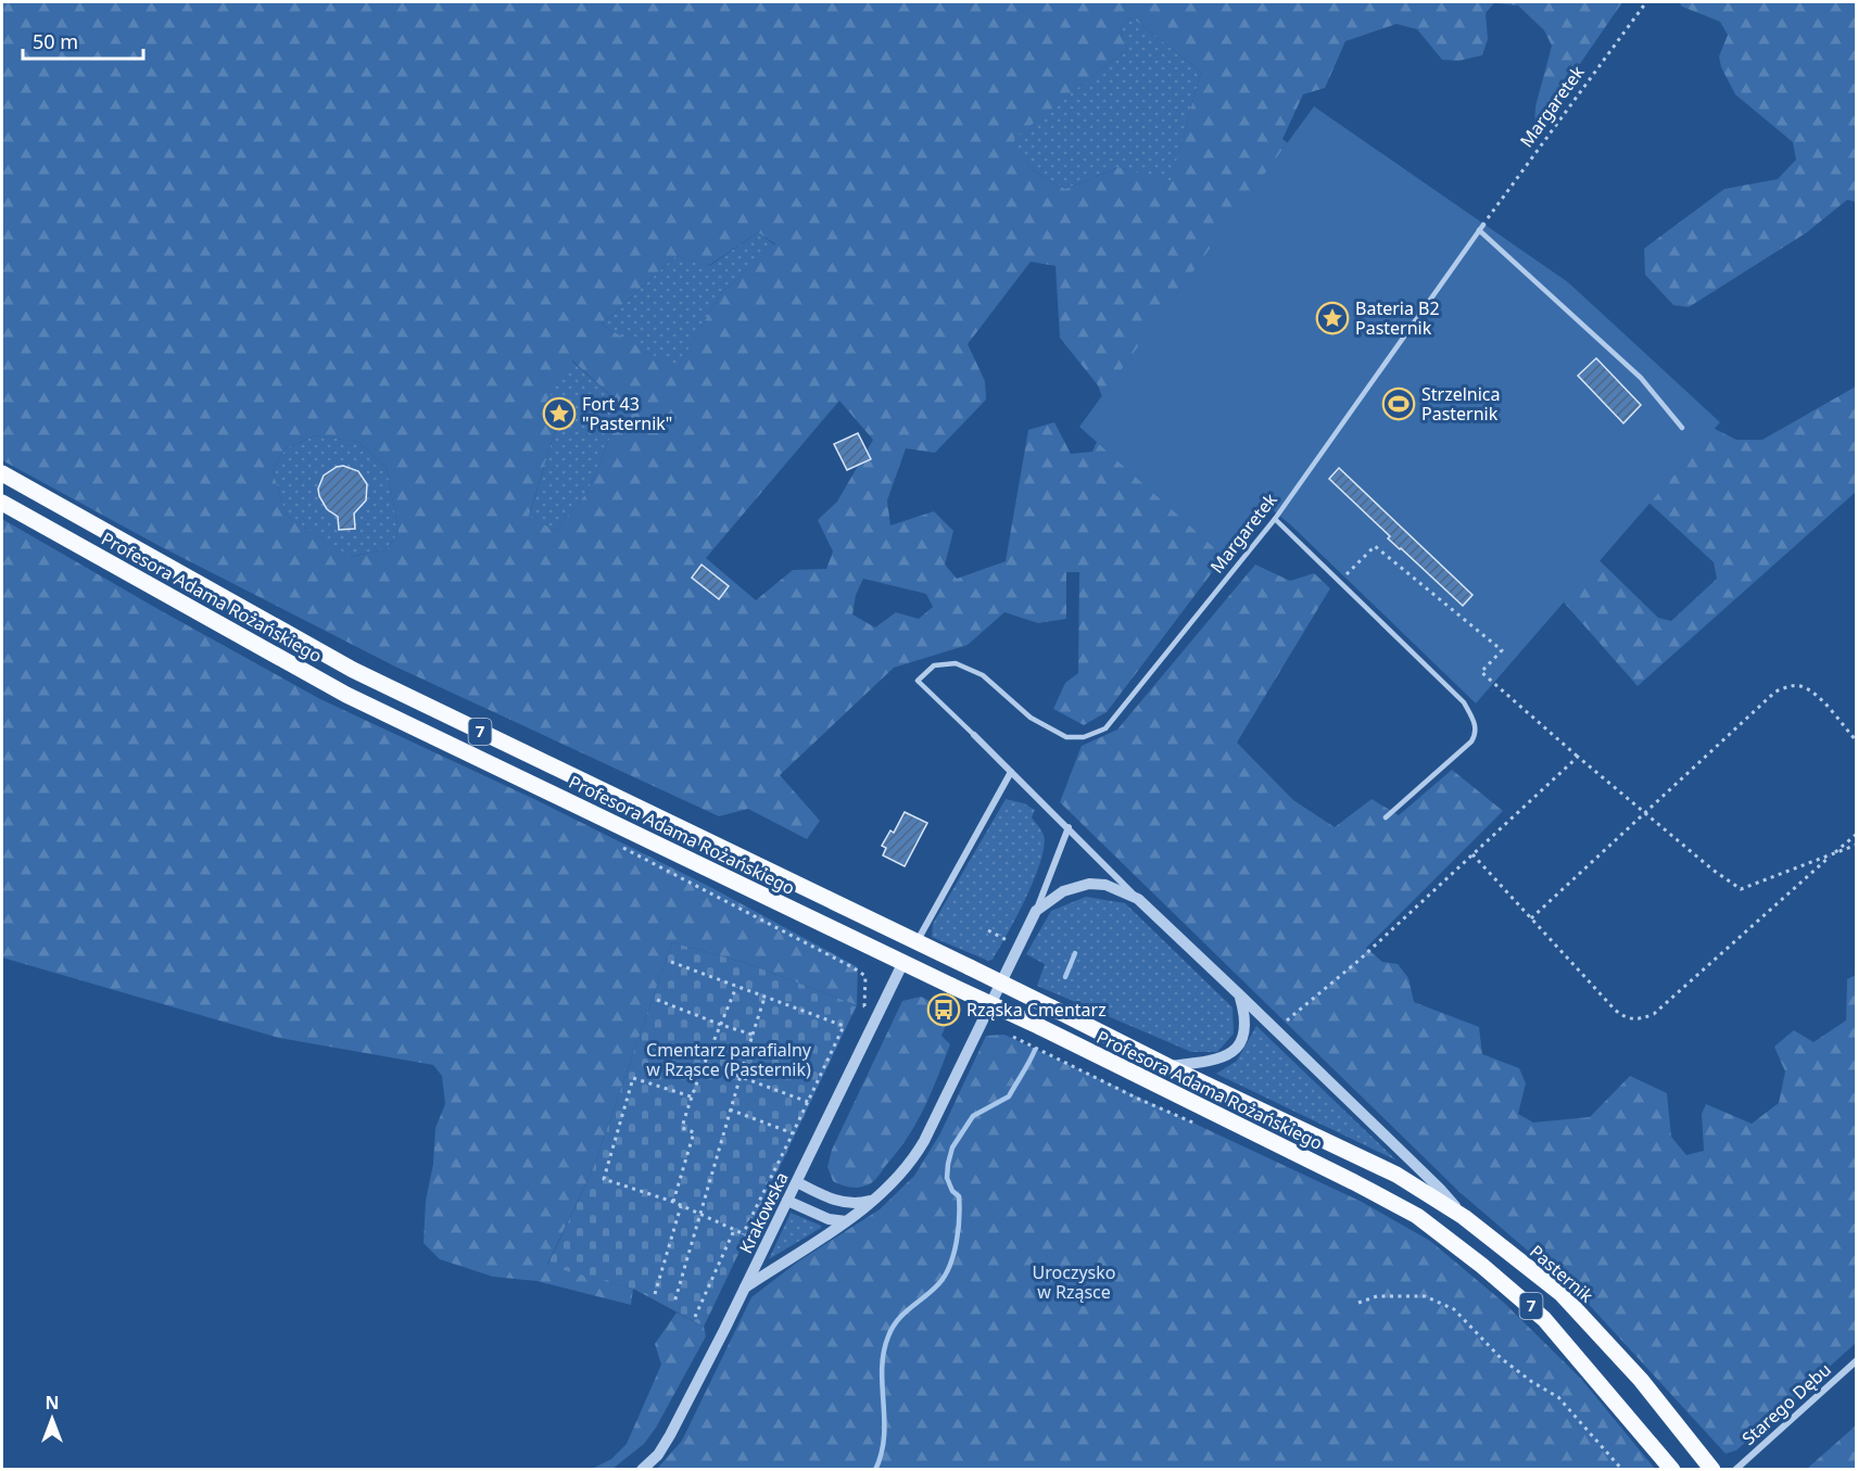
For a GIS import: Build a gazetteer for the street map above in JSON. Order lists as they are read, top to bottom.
{
  "streets": {
    "main road": ["Profesora Adama Rożańskiego", "7", "Pasternik"],
    "street": ["Margaretek", "Krakowska", "Starego Dębu"]
  },
  "crossings": [
    ["Profesora Adama Rożańskiego", "Krakowska"],
    ["Profesora Adama Rożańskiego", "Pasternik"]
  ],
  "parks": ["Cmentarz parafialny w Rząsce (Pasternik)", "Uroczysko w Rząsce"],
  "places": {
    "place": ["Bateria B2 Pasternik", "Fort 43 \"Pasternik\""],
    "sports": ["Strzelnica Pasternik"],
    "bus stop": ["Rząska Cmentarz"]
  },
  "scale_bar": "50 m",
  "north": "top"
}
